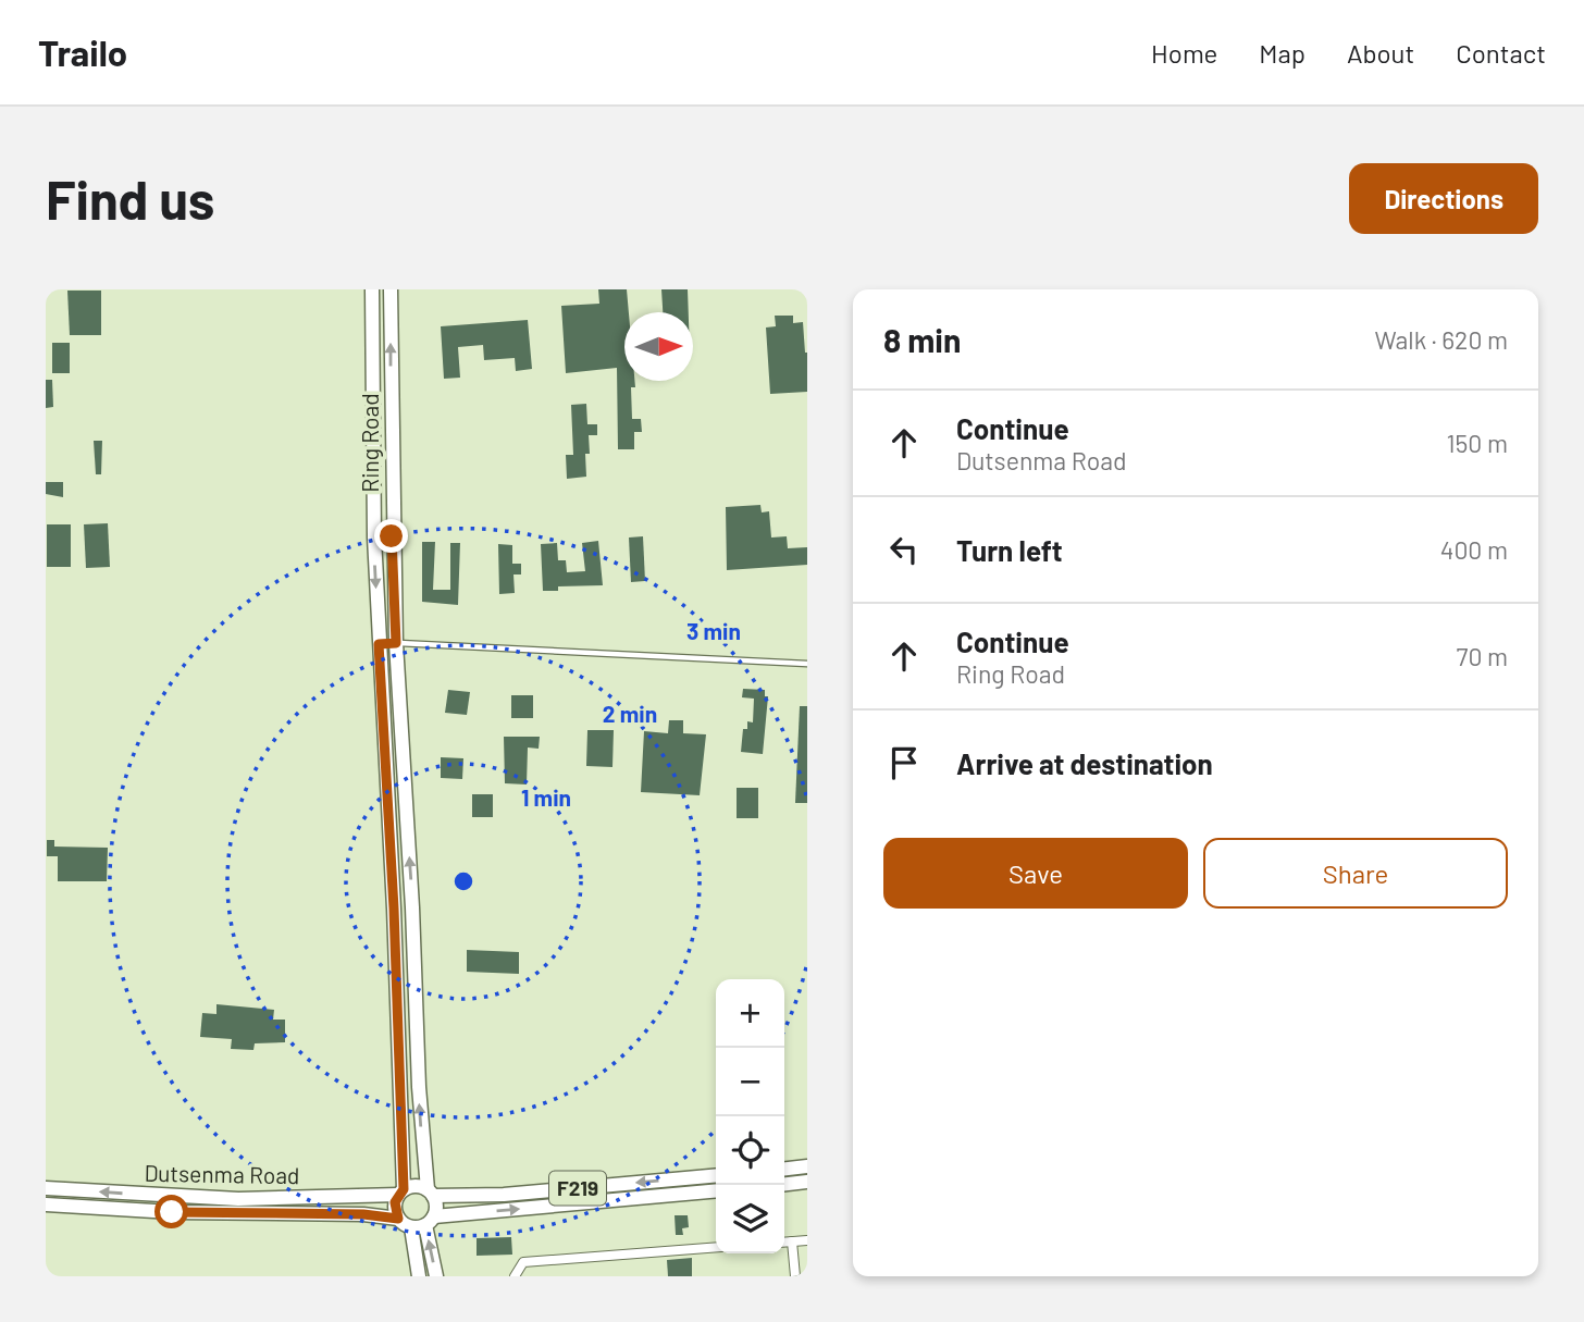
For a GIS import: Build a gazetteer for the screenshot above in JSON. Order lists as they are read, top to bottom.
{
  "streets": {
    "main road": ["Ring Road", "Dutsenma Road", "F219"]
  },
  "crossings": [
    ["Ring Road", "Dutsenma Road"],
    ["Ring Road", "F219"],
    ["Dutsenma Road", "F219"]
  ],
  "north": "right",
  "page": {
    "header": "Trailo",
    "nav": [
      "Home",
      "Map",
      "About",
      "Contact"
    ],
    "buttons": [
      "Directions",
      ["Save", "Share"]
    ],
    "title": "Find us",
    "heading": ["8 min", "Walk · 620 m"],
    "list": [
      ["Continue", "Dutsenma Road", "150 m"],
      ["Turn left", "400 m"],
      ["Continue", "Ring Road", "70 m"],
      "Arrive at destination"
    ],
    "map_buttons": ["+", "−"]
  },
  "rings": ["3 min", "2 min", "1 min"]
}
